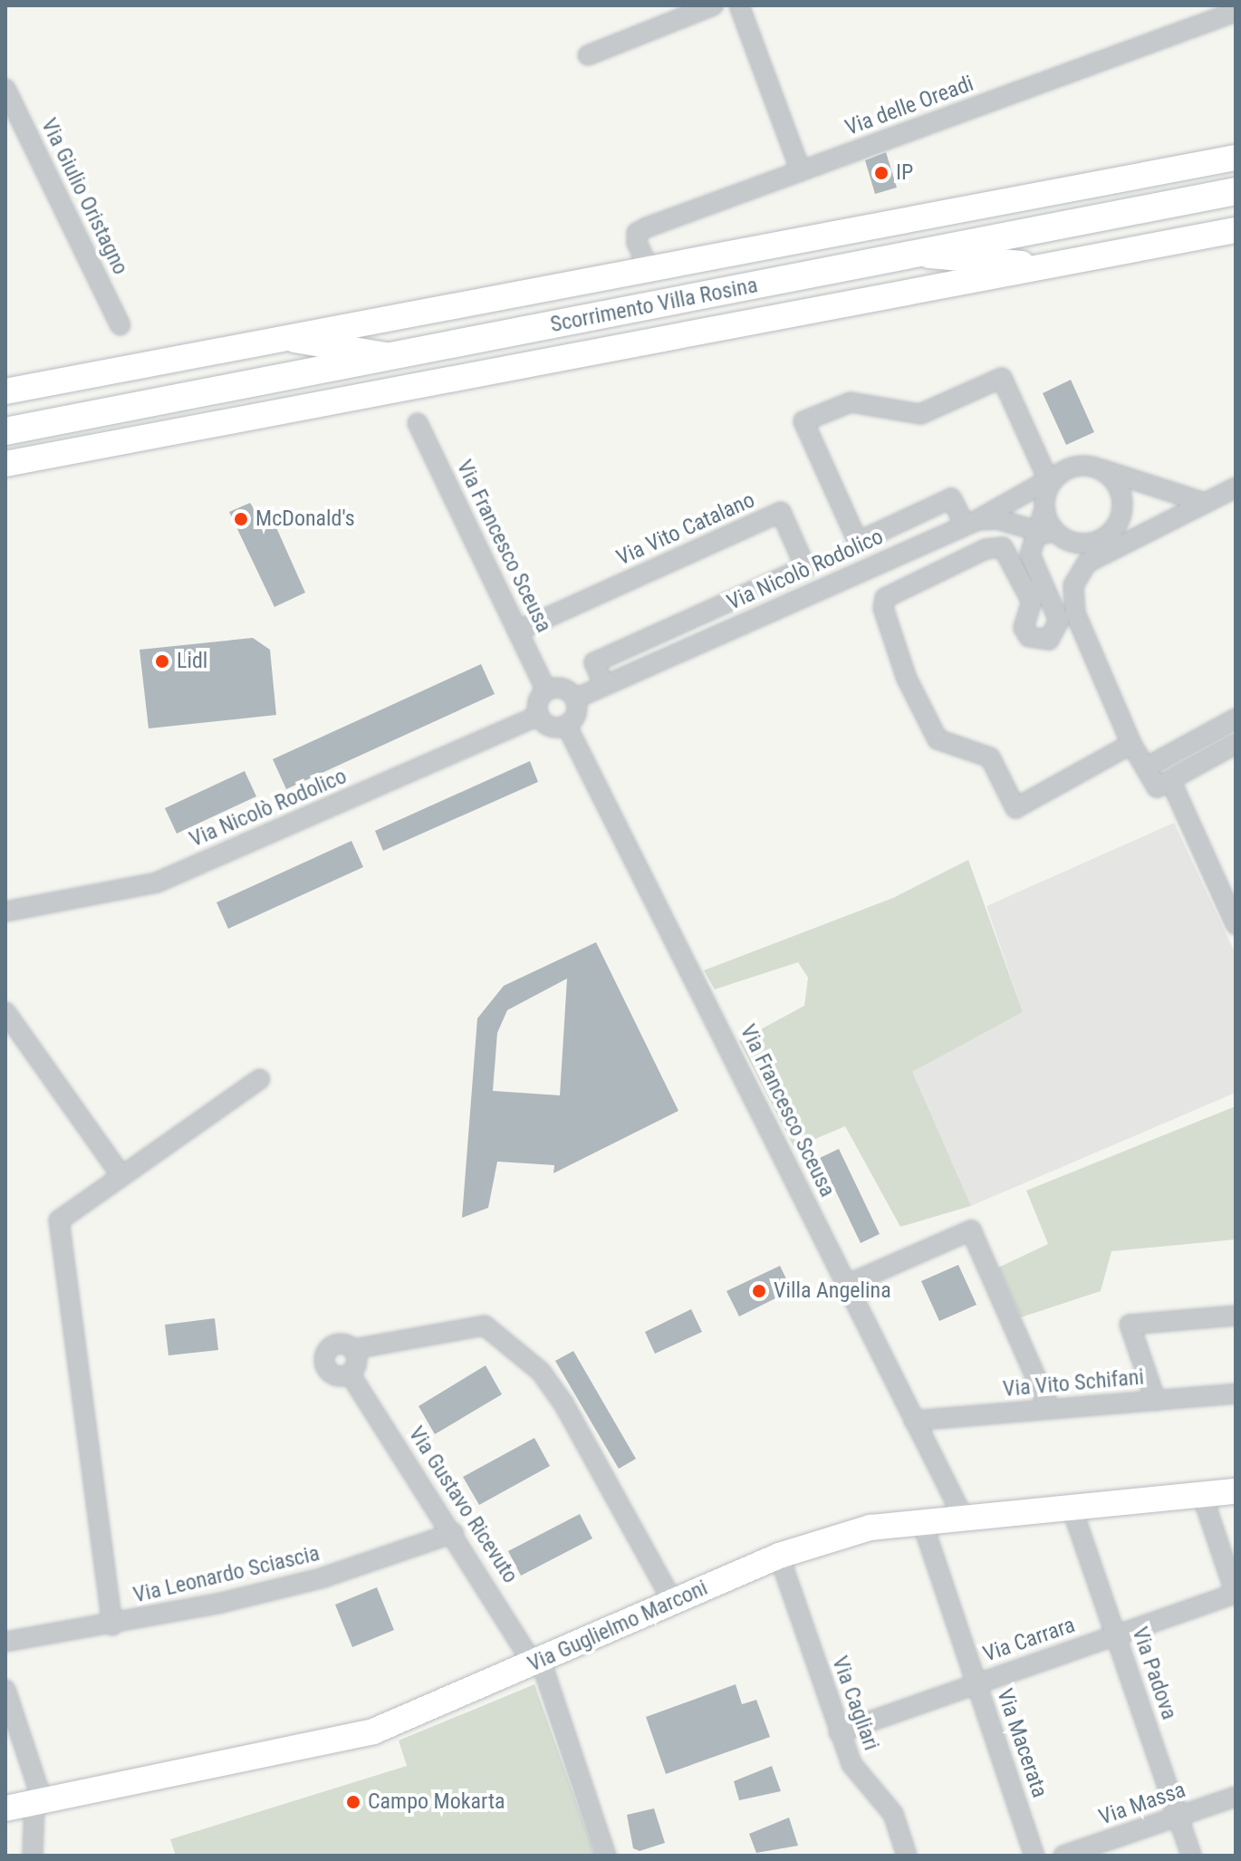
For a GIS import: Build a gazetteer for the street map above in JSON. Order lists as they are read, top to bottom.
{
  "streets": {
    "main road": ["Scorrimento Villa Rosina"],
    "street": [
      "Via delle Oreadi",
      "Via Giulio Oristagno",
      "Via Vito Catalano",
      "Via Francesco Sceusa",
      "Via Nicolò Rodolico",
      "Via Vito Schifani",
      "Via Gustavo Ricevuto",
      "Via Leonardo Sciascia",
      "Via Guglielmo Marconi",
      "Via Carrara",
      "Via Padova",
      "Via Cagliari",
      "Via Macerata",
      "Via Massa"
    ]
  },
  "crossings": [
    ["Via Vito Catalano", "Via Francesco Sceusa"],
    ["Via Vito Catalano", "Via Nicolò Rodolico"],
    ["Via Francesco Sceusa", "Via Nicolò Rodolico"],
    ["Via Francesco Sceusa", "Via Vito Schifani"],
    ["Via Francesco Sceusa", "Via Guglielmo Marconi"],
    ["Via Gustavo Ricevuto", "Via Leonardo Sciascia"],
    ["Via Gustavo Ricevuto", "Via Guglielmo Marconi"],
    ["Via Guglielmo Marconi", "Via Padova"],
    ["Via Guglielmo Marconi", "Via Cagliari"],
    ["Via Guglielmo Marconi", "Via Macerata"],
    ["Via Carrara", "Via Padova"],
    ["Via Carrara", "Via Cagliari"],
    ["Via Carrara", "Via Macerata"],
    ["Via Padova", "Via Massa"]
  ],
  "places": [
    "IP",
    "McDonald's",
    "Lidl",
    "Villa Angelina",
    "Campo Mokarta"
  ]
}
